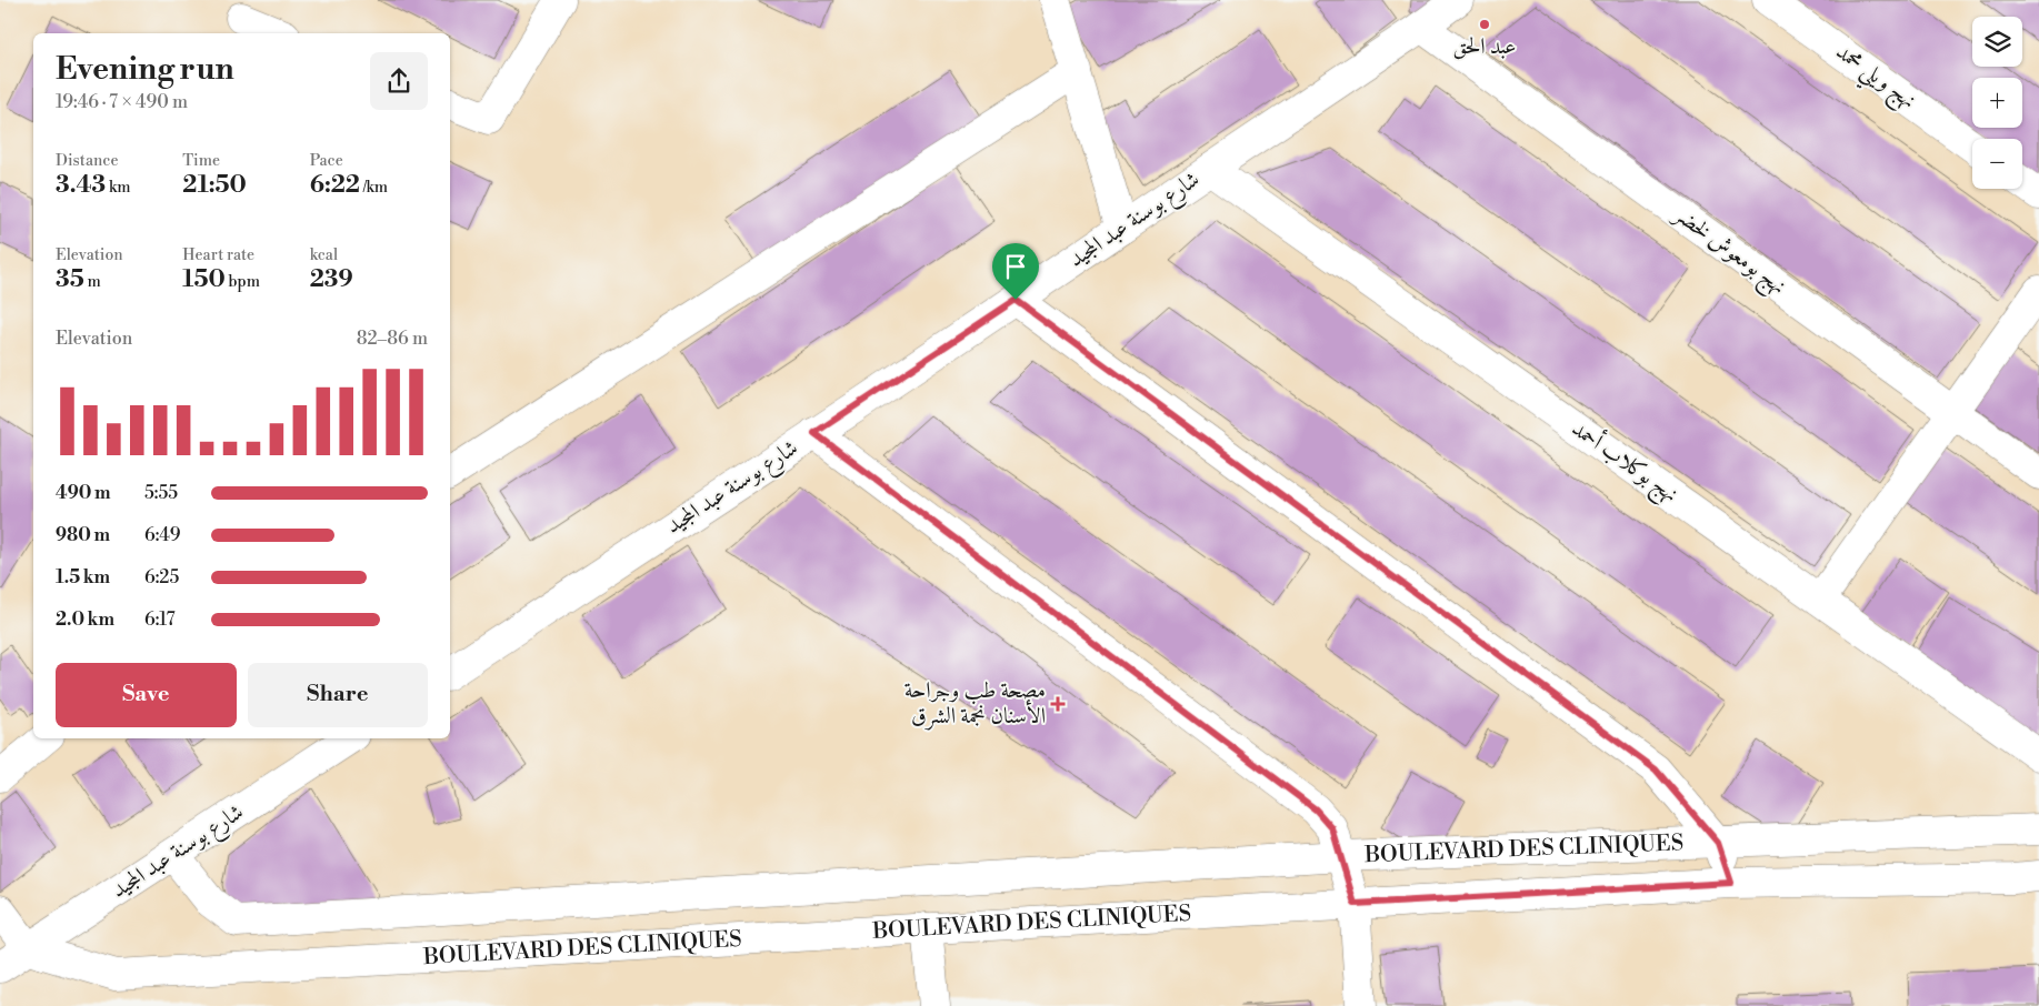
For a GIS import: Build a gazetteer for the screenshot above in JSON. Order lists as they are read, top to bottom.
{
  "streets": {
    "street": [
      "نهج ويلي محمد",
      "شارع بوسنة عبد المجيد",
      "نهج بومعوش لخضر",
      "نهج بوكلاب أحمد",
      "BOULEVARD DES CLINIQUES"
    ]
  },
  "crossings": [
    ["شارع بوسنة عبد المجيد", "نهج بومعوش لخضر"],
    ["شارع بوسنة عبد المجيد", "نهج بوكلاب أحمد"],
    ["شارع بوسنة عبد المجيد", "BOULEVARD DES CLINIQUES"]
  ],
  "places": {
    "other": ["عبد الحق"],
    "health": ["مصحة طب وجراحة الأسنان نجمة الشرق"]
  },
  "page": {
    "map_buttons": ["+", "−"],
    "heading": ["Evening run", "19:46 · 7 × 490 m"],
    "stats": [
      ["Distance", "3.43 km"],
      ["Time", "21:50"],
      ["Pace", "6:22 /km"],
      ["Elevation", "35 m"],
      ["Heart rate", "150 bpm"],
      ["kcal", "239"]
    ],
    "chart": ["Elevation", "82–86 m"],
    "list": [
      {
        "name": "490 m",
        "note": "5:55"
      },
      {
        "name": "980 m",
        "note": "6:49"
      },
      {
        "name": "1.5 km",
        "note": "6:25"
      },
      {
        "name": "2.0 km",
        "note": "6:17"
      }
    ],
    "buttons": ["Save", "Share"]
  }
}
